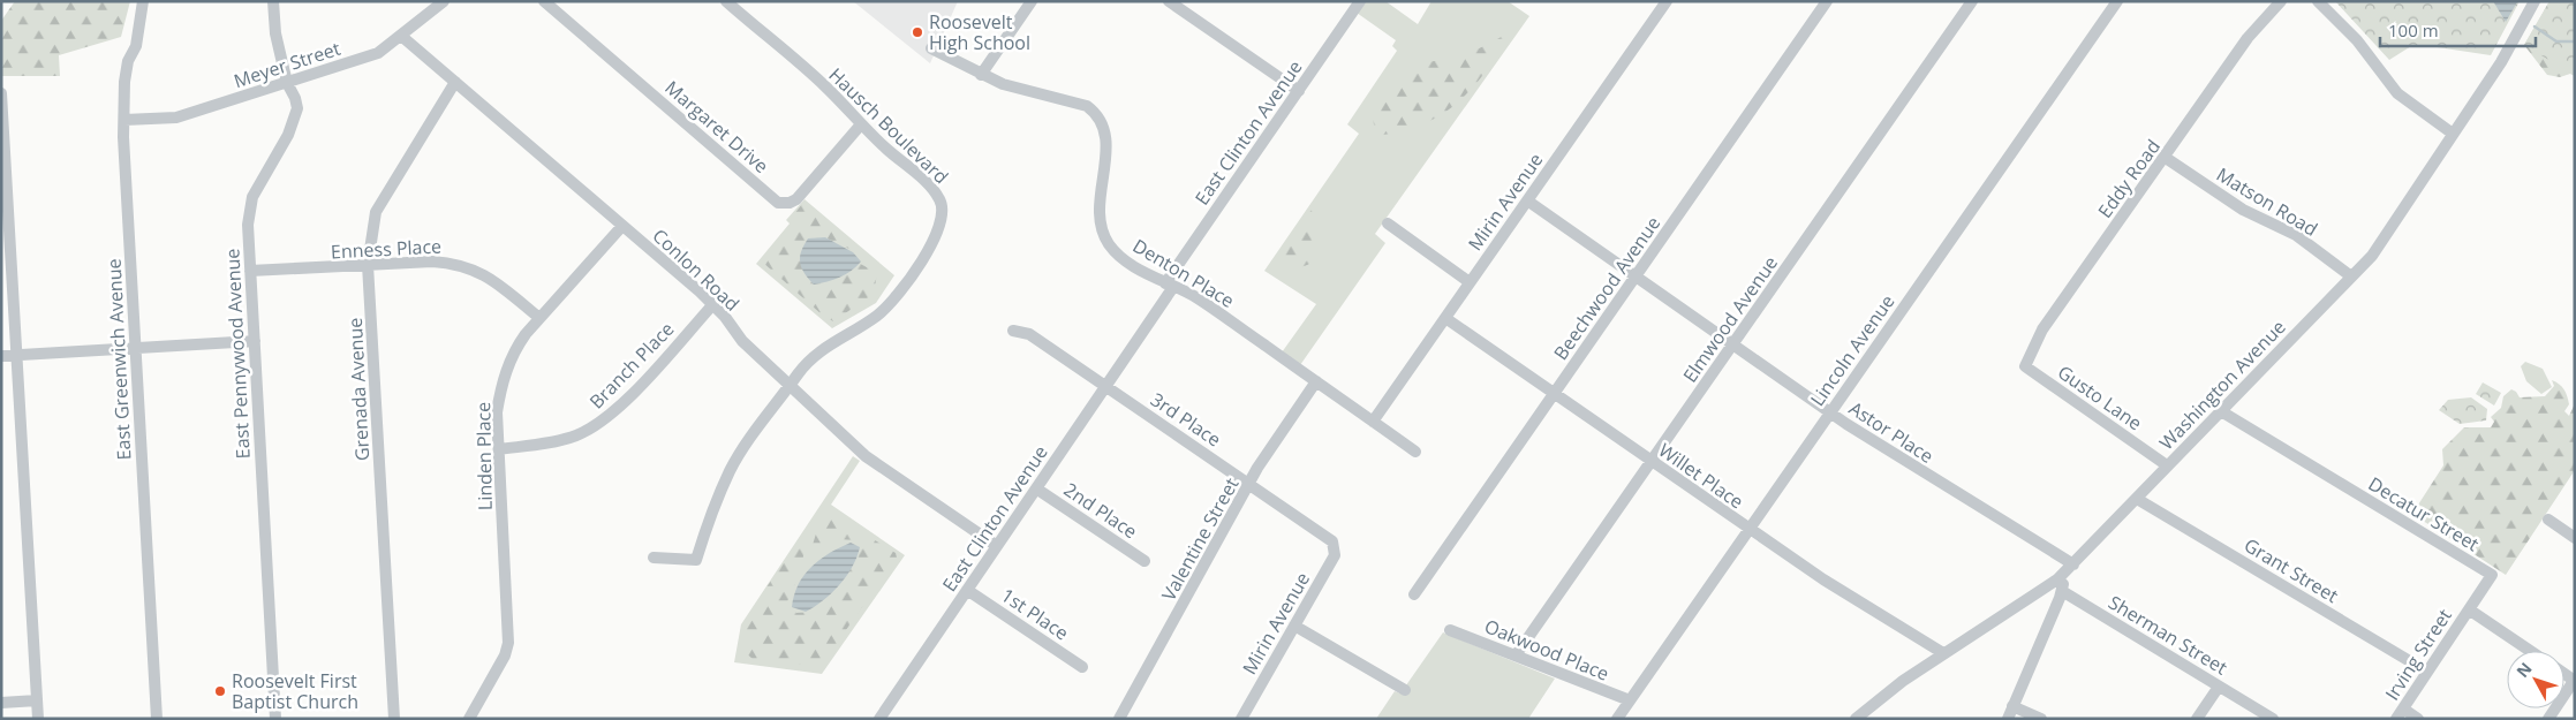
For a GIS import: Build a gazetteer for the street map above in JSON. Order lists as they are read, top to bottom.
{
  "streets": {
    "street": [
      "Meyer Street",
      "Hausch Boulevard",
      "Margaret Drive",
      "East Clinton Avenue",
      "Eddy Road",
      "Mirin Avenue",
      "Matson Road",
      "Enness Place",
      "Conlon Road",
      "Denton Place",
      "Beechwood Avenue",
      "Elmwood Avenue",
      "Lincoln Avenue",
      "East Pennywood Avenue",
      "East Greenwich Avenue",
      "Branch Place",
      "Washington Avenue",
      "Grenada Avenue",
      "Gusto Lane",
      "3rd Place",
      "Astor Place",
      "Linden Place",
      "Willet Place",
      "2nd Place",
      "Decatur Street",
      "Valentine Street",
      "Grant Street",
      "1st Place",
      "Sherman Street",
      "Oakwood Place",
      "Irving Street"
    ]
  },
  "crossings": [
    ["Meyer Street", "Conlon Road"],
    ["Meyer Street", "East Pennywood Avenue"],
    ["Meyer Street", "East Greenwich Avenue"],
    ["Hausch Boulevard", "Margaret Drive"],
    ["Hausch Boulevard", "Conlon Road"],
    ["East Clinton Avenue", "Conlon Road"],
    ["East Clinton Avenue", "Denton Place"],
    ["East Clinton Avenue", "3rd Place"],
    ["East Clinton Avenue", "2nd Place"],
    ["East Clinton Avenue", "1st Place"],
    ["Eddy Road", "Matson Road"],
    ["Eddy Road", "Gusto Lane"],
    ["Mirin Avenue", "Denton Place"],
    ["Mirin Avenue", "3rd Place"],
    ["Mirin Avenue", "Astor Place"],
    ["Mirin Avenue", "Willet Place"],
    ["Matson Road", "Washington Avenue"],
    ["Enness Place", "East Pennywood Avenue"],
    ["Enness Place", "Grenada Avenue"],
    ["Enness Place", "Linden Place"],
    ["Conlon Road", "Branch Place"],
    ["Conlon Road", "Grenada Avenue"],
    ["Conlon Road", "Linden Place"],
    ["Denton Place", "Valentine Street"],
    ["Beechwood Avenue", "Astor Place"],
    ["Beechwood Avenue", "Willet Place"],
    ["Elmwood Avenue", "Astor Place"],
    ["Elmwood Avenue", "Willet Place"],
    ["Elmwood Avenue", "Oakwood Place"],
    ["Lincoln Avenue", "Astor Place"],
    ["Lincoln Avenue", "Willet Place"],
    ["Lincoln Avenue", "Oakwood Place"],
    ["Branch Place", "Linden Place"],
    ["Washington Avenue", "Gusto Lane"],
    ["Washington Avenue", "Astor Place"],
    ["Washington Avenue", "Willet Place"],
    ["Washington Avenue", "Decatur Street"],
    ["Washington Avenue", "Grant Street"],
    ["3rd Place", "Valentine Street"],
    ["Decatur Street", "Irving Street"],
    ["Grant Street", "Irving Street"]
  ],
  "places": ["Roosevelt High School", "Roosevelt First Baptist Church"],
  "scale_bar": "100 m",
  "north": "top left"
}
